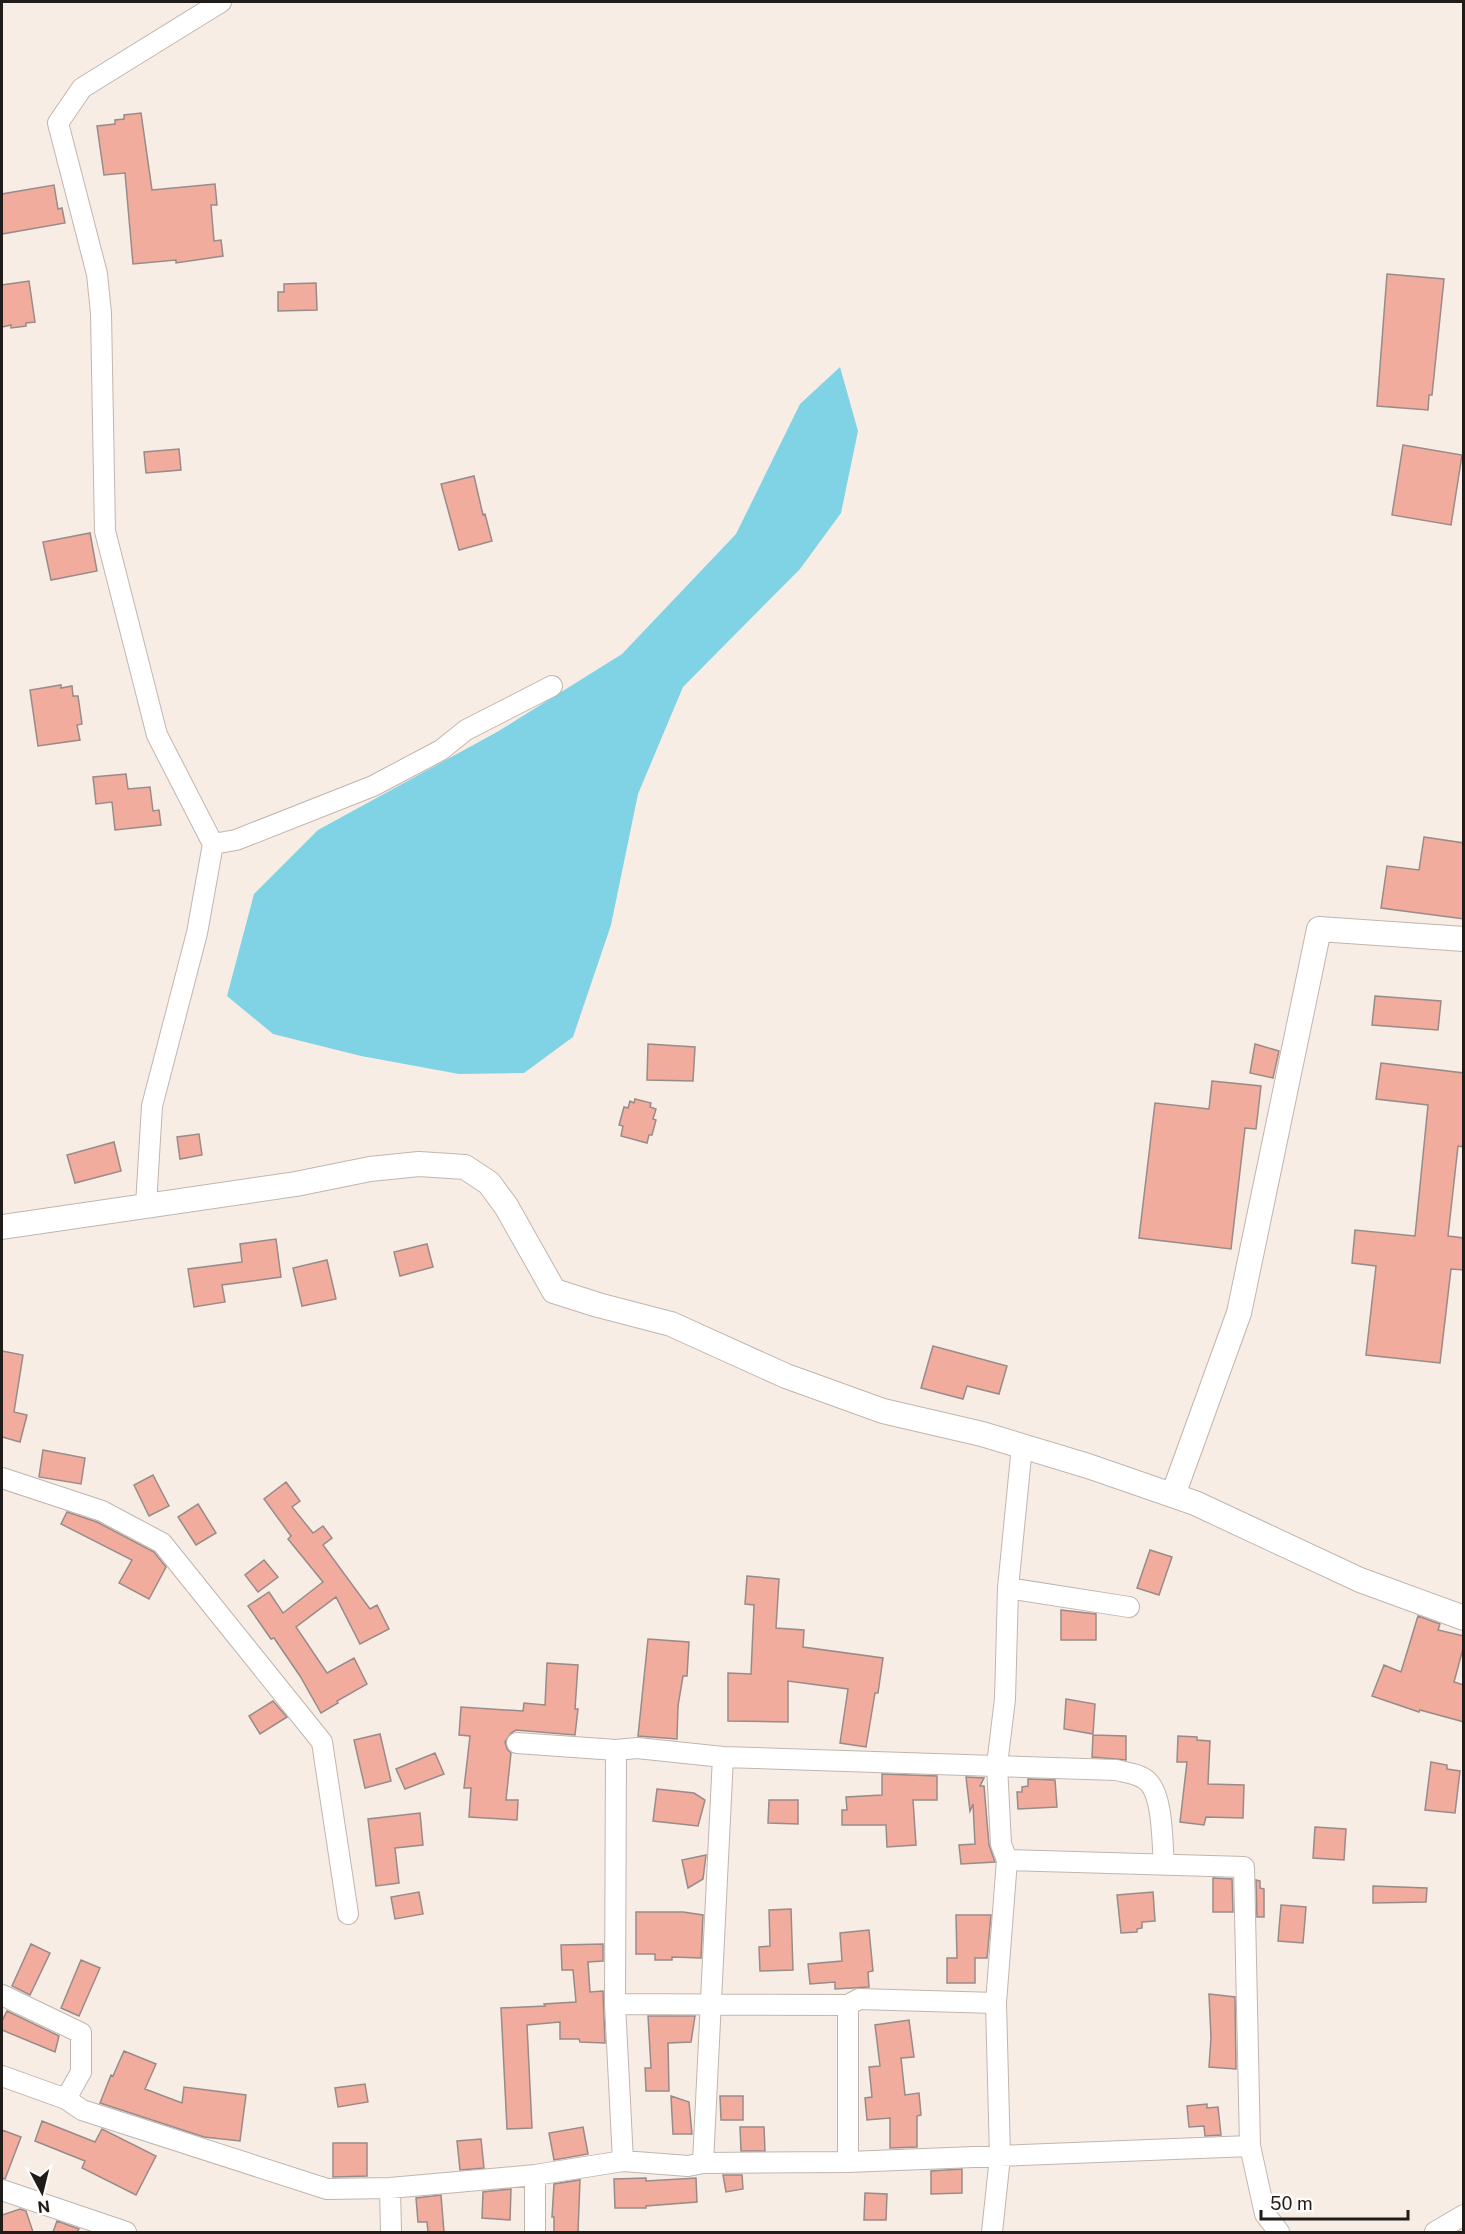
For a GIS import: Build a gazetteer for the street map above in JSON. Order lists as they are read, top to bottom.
{
  "scale_bar": "50 m",
  "north": "bottom"
}
